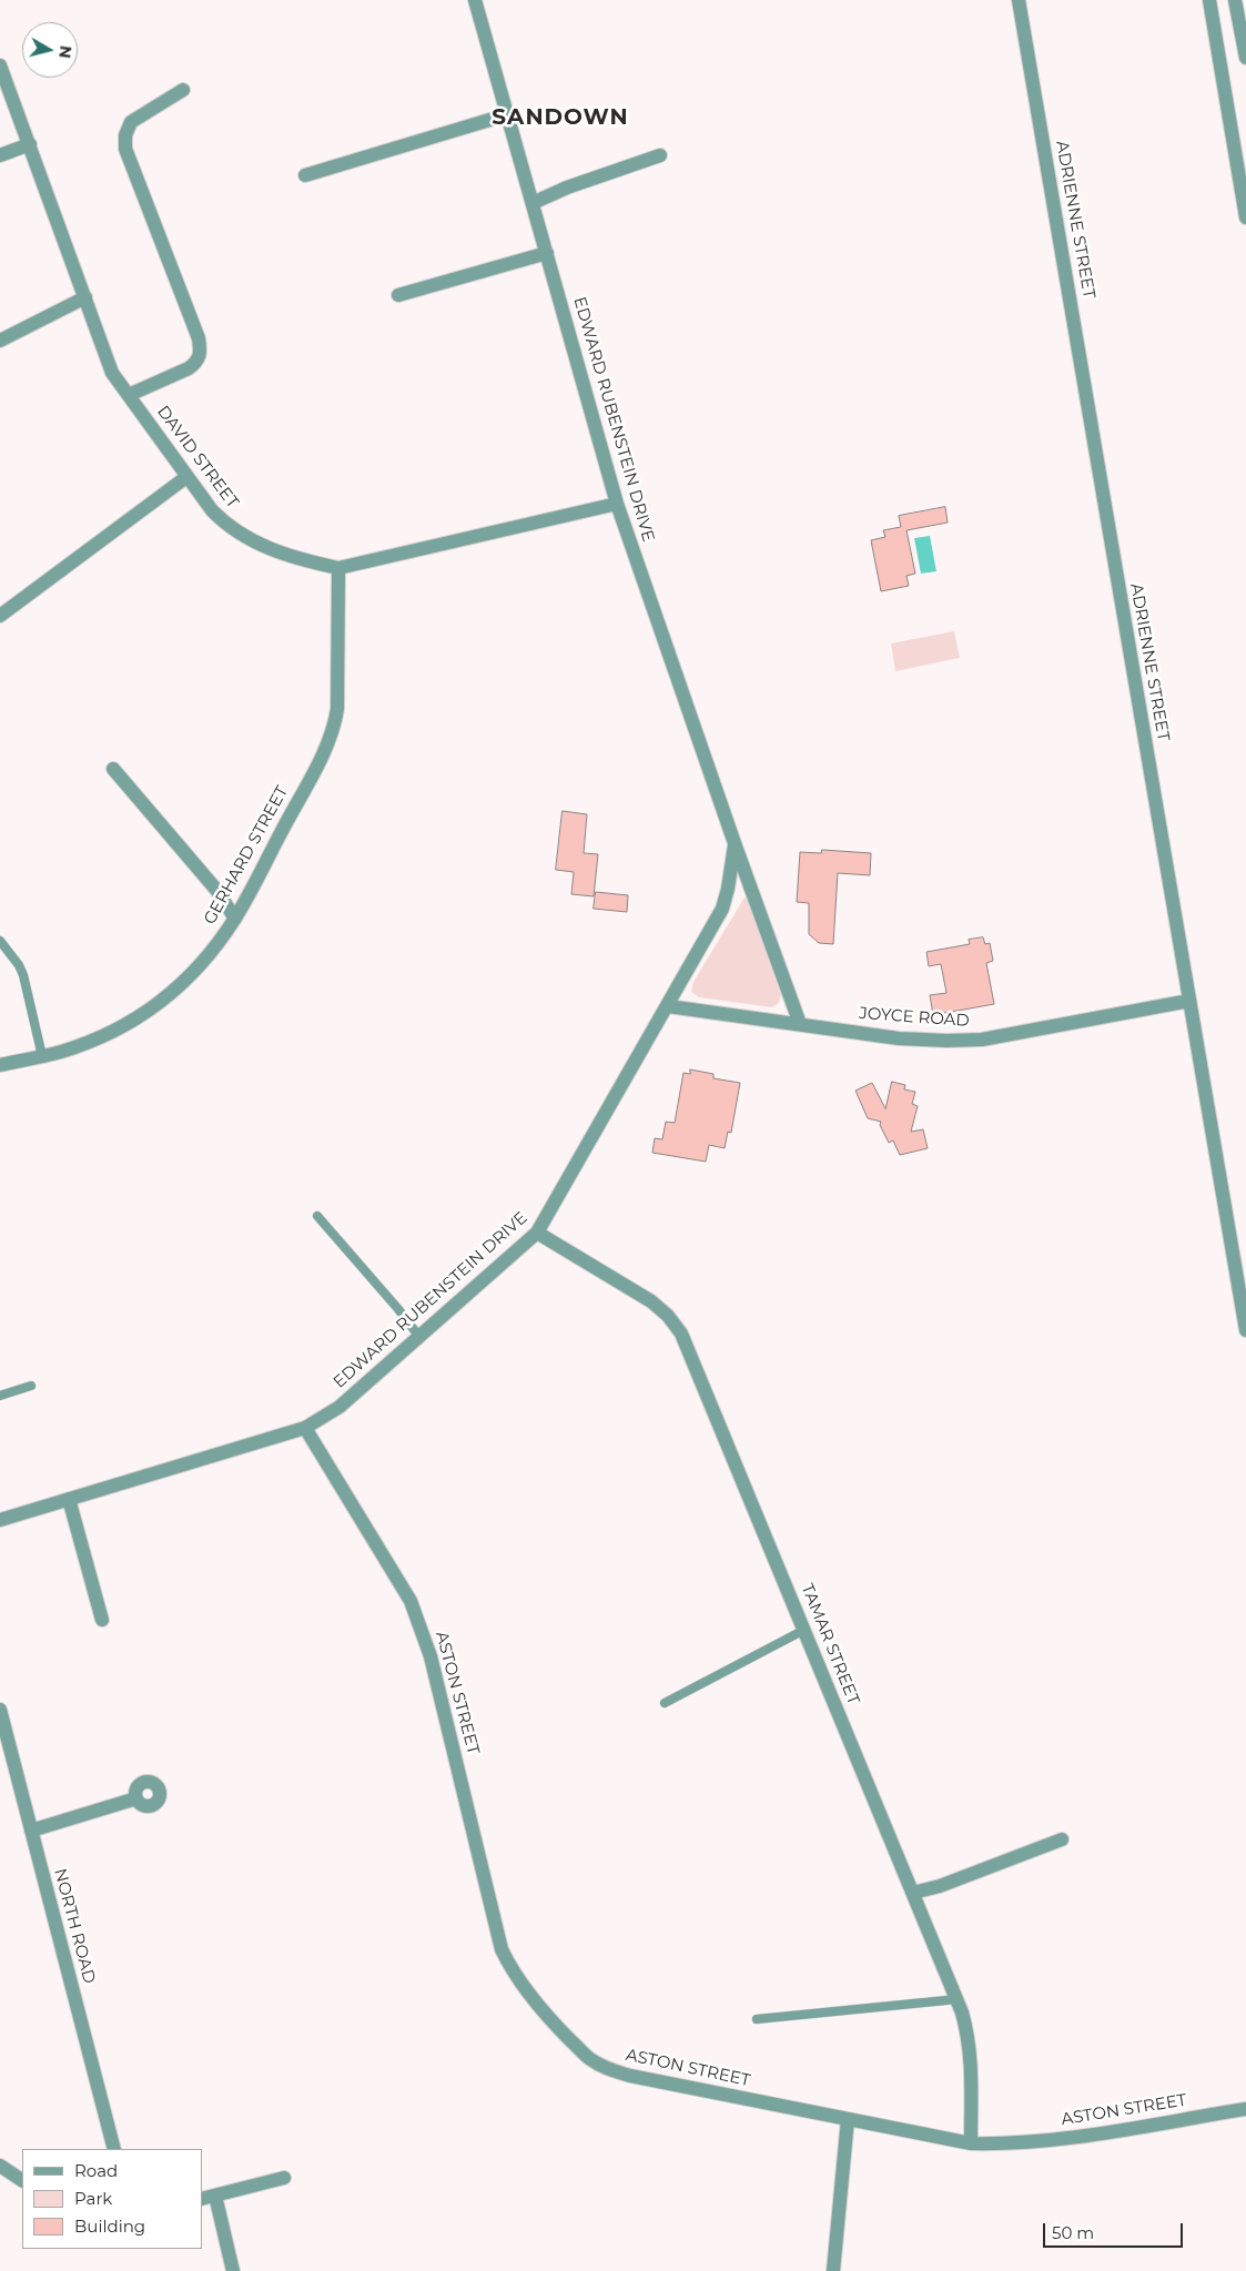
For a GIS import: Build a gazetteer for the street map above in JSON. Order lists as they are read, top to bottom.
{
  "streets": {
    "street": [
      "ADRIENNE STREET",
      "EDWARD RUBENSTEIN DRIVE",
      "DAVID STREET",
      "GERHARD STREET",
      "JOYCE ROAD",
      "TAMAR STREET",
      "ASTON STREET",
      "NORTH ROAD"
    ]
  },
  "crossings": [
    ["ADRIENNE STREET", "JOYCE ROAD"],
    ["EDWARD RUBENSTEIN DRIVE", "DAVID STREET"],
    ["EDWARD RUBENSTEIN DRIVE", "JOYCE ROAD"],
    ["EDWARD RUBENSTEIN DRIVE", "TAMAR STREET"],
    ["EDWARD RUBENSTEIN DRIVE", "ASTON STREET"],
    ["DAVID STREET", "GERHARD STREET"],
    ["TAMAR STREET", "ASTON STREET"]
  ],
  "districts": ["SANDOWN"],
  "legend": ["Road", "Park", "Building"],
  "scale_bar": "50 m",
  "north": "right"
}
